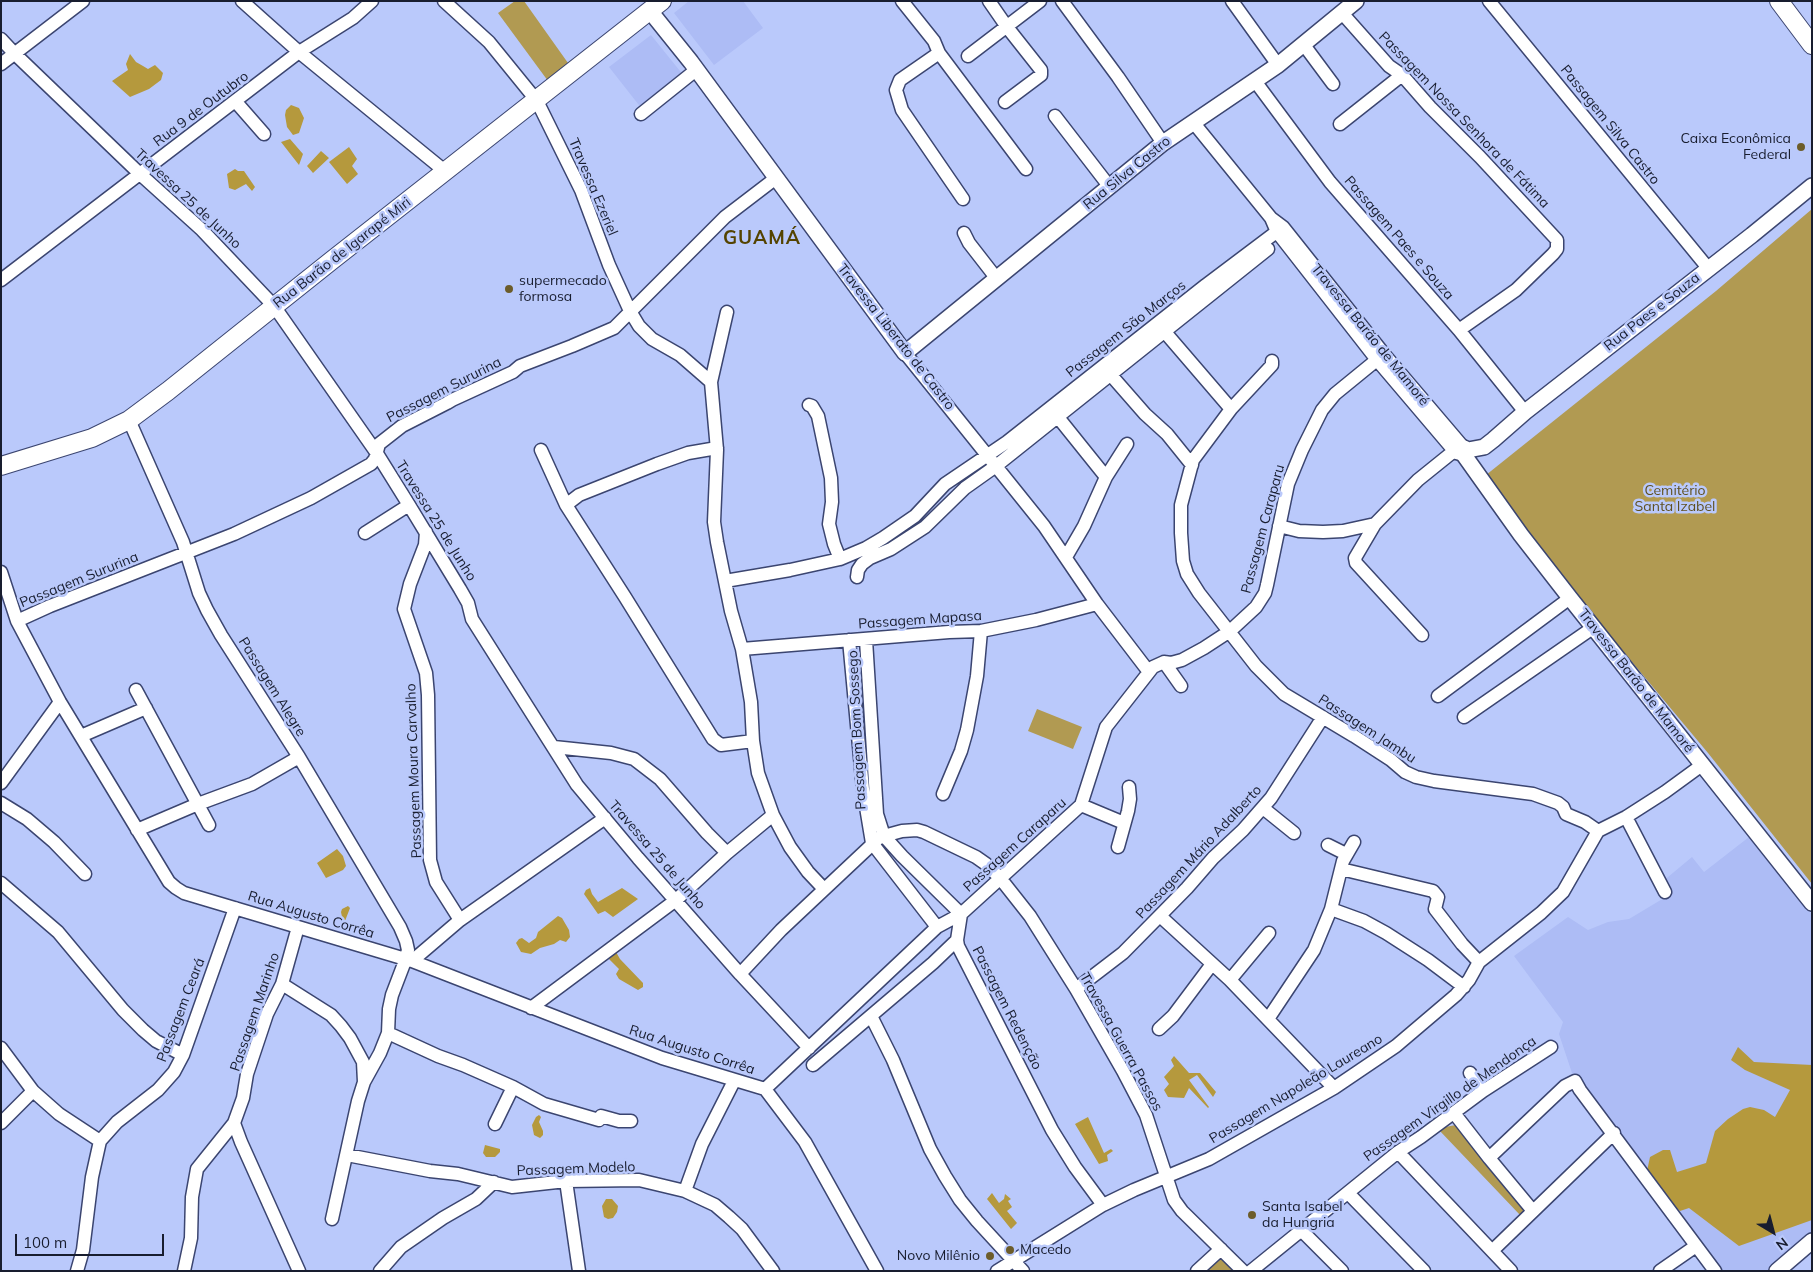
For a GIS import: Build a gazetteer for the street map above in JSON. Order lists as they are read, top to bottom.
{
  "streets": {
    "main road": ["Rua Barão de Igarapé Miri"],
    "street": [
      "Rua 9 de Outubro",
      "Passagem Nossa Senhora de Fátima",
      "Passagem Silva Castro",
      "Rua Silva Castro",
      "Travessa Ezeriel",
      "Travessa 25 de Junho",
      "Passagem Paes e Souza",
      "Rua Paes e Souza",
      "Passagem São Marços",
      "Travessa Barão de Mamoré",
      "Travessa Liberato de Castro",
      "Passagem Sururina",
      "Passagem Caraparu",
      "Passagem Mapasa",
      "Passagem Alegre",
      "Passagem Jambu",
      "Passagem Bom Sossego",
      "Passagem Moura Carvalho",
      "Passagem Mário Adalberto",
      "Rua Augusto Corrêa",
      "Passagem Redenção",
      "Passagem Ceará",
      "Passagem Marinho",
      "Travessa Guerra Passos",
      "Passagem Napoleão Laureano",
      "Passagem Virgillo de Mendonça",
      "Passagem Modelo"
    ]
  },
  "crossings": [
    ["Rua 9 de Outubro", "Travessa 25 de Junho"],
    ["Passagem Nossa Senhora de Fátima", "Rua Silva Castro"],
    ["Passagem Nossa Senhora de Fátima", "Passagem Paes e Souza"],
    ["Passagem Silva Castro", "Rua Paes e Souza"],
    ["Rua Silva Castro", "Passagem Paes e Souza"],
    ["Rua Silva Castro", "Travessa Barão de Mamoré"],
    ["Rua Silva Castro", "Travessa Liberato de Castro"],
    ["Travessa Ezeriel", "Rua Barão de Igarapé Miri"],
    ["Travessa Ezeriel", "Passagem Sururina"],
    ["Travessa 25 de Junho", "Rua Barão de Igarapé Miri"],
    ["Travessa 25 de Junho", "Passagem Sururina"],
    ["Travessa 25 de Junho", "Passagem Caraparu"],
    ["Travessa 25 de Junho", "Passagem Moura Carvalho"],
    ["Passagem Paes e Souza", "Rua Paes e Souza"],
    ["Rua Barão de Igarapé Miri", "Travessa Liberato de Castro"],
    ["Rua Barão de Igarapé Miri", "Passagem Alegre"],
    ["Rua Paes e Souza", "Travessa Barão de Mamoré"],
    ["Passagem São Marços", "Travessa Barão de Mamoré"],
    ["Passagem São Marços", "Travessa Liberato de Castro"],
    ["Travessa Barão de Mamoré", "Passagem Caraparu"],
    ["Travessa Liberato de Castro", "Passagem Sururina"],
    ["Travessa Liberato de Castro", "Passagem Caraparu"],
    ["Travessa Liberato de Castro", "Passagem Mapasa"],
    ["Passagem Sururina", "Passagem Alegre"],
    ["Passagem Sururina", "Rua Augusto Corrêa"],
    ["Passagem Caraparu", "Passagem Jambu"],
    ["Passagem Caraparu", "Rua Augusto Corrêa"],
    ["Passagem Caraparu", "Passagem Redenção"],
    ["Passagem Caraparu", "Travessa Guerra Passos"],
    ["Passagem Mapasa", "Passagem Bom Sossego"],
    ["Passagem Alegre", "Rua Augusto Corrêa"],
    ["Passagem Jambu", "Passagem Mário Adalberto"],
    ["Passagem Jambu", "Passagem Napoleão Laureano"],
    ["Passagem Mário Adalberto", "Travessa Guerra Passos"],
    ["Rua Augusto Corrêa", "Passagem Ceará"],
    ["Rua Augusto Corrêa", "Passagem Marinho"],
    ["Passagem Redenção", "Passagem Napoleão Laureano"],
    ["Travessa Guerra Passos", "Passagem Napoleão Laureano"]
  ],
  "districts": ["GUAMÁ"],
  "parks": ["Cemitério Santa Izabel"],
  "places": [
    "Caixa Econômica Federal",
    "supermecado formosa",
    "Santa Isabel da Hungria",
    "Macedo",
    "Novo Milênio"
  ],
  "scale_bar": "100 m",
  "north": "bottom right"
}
